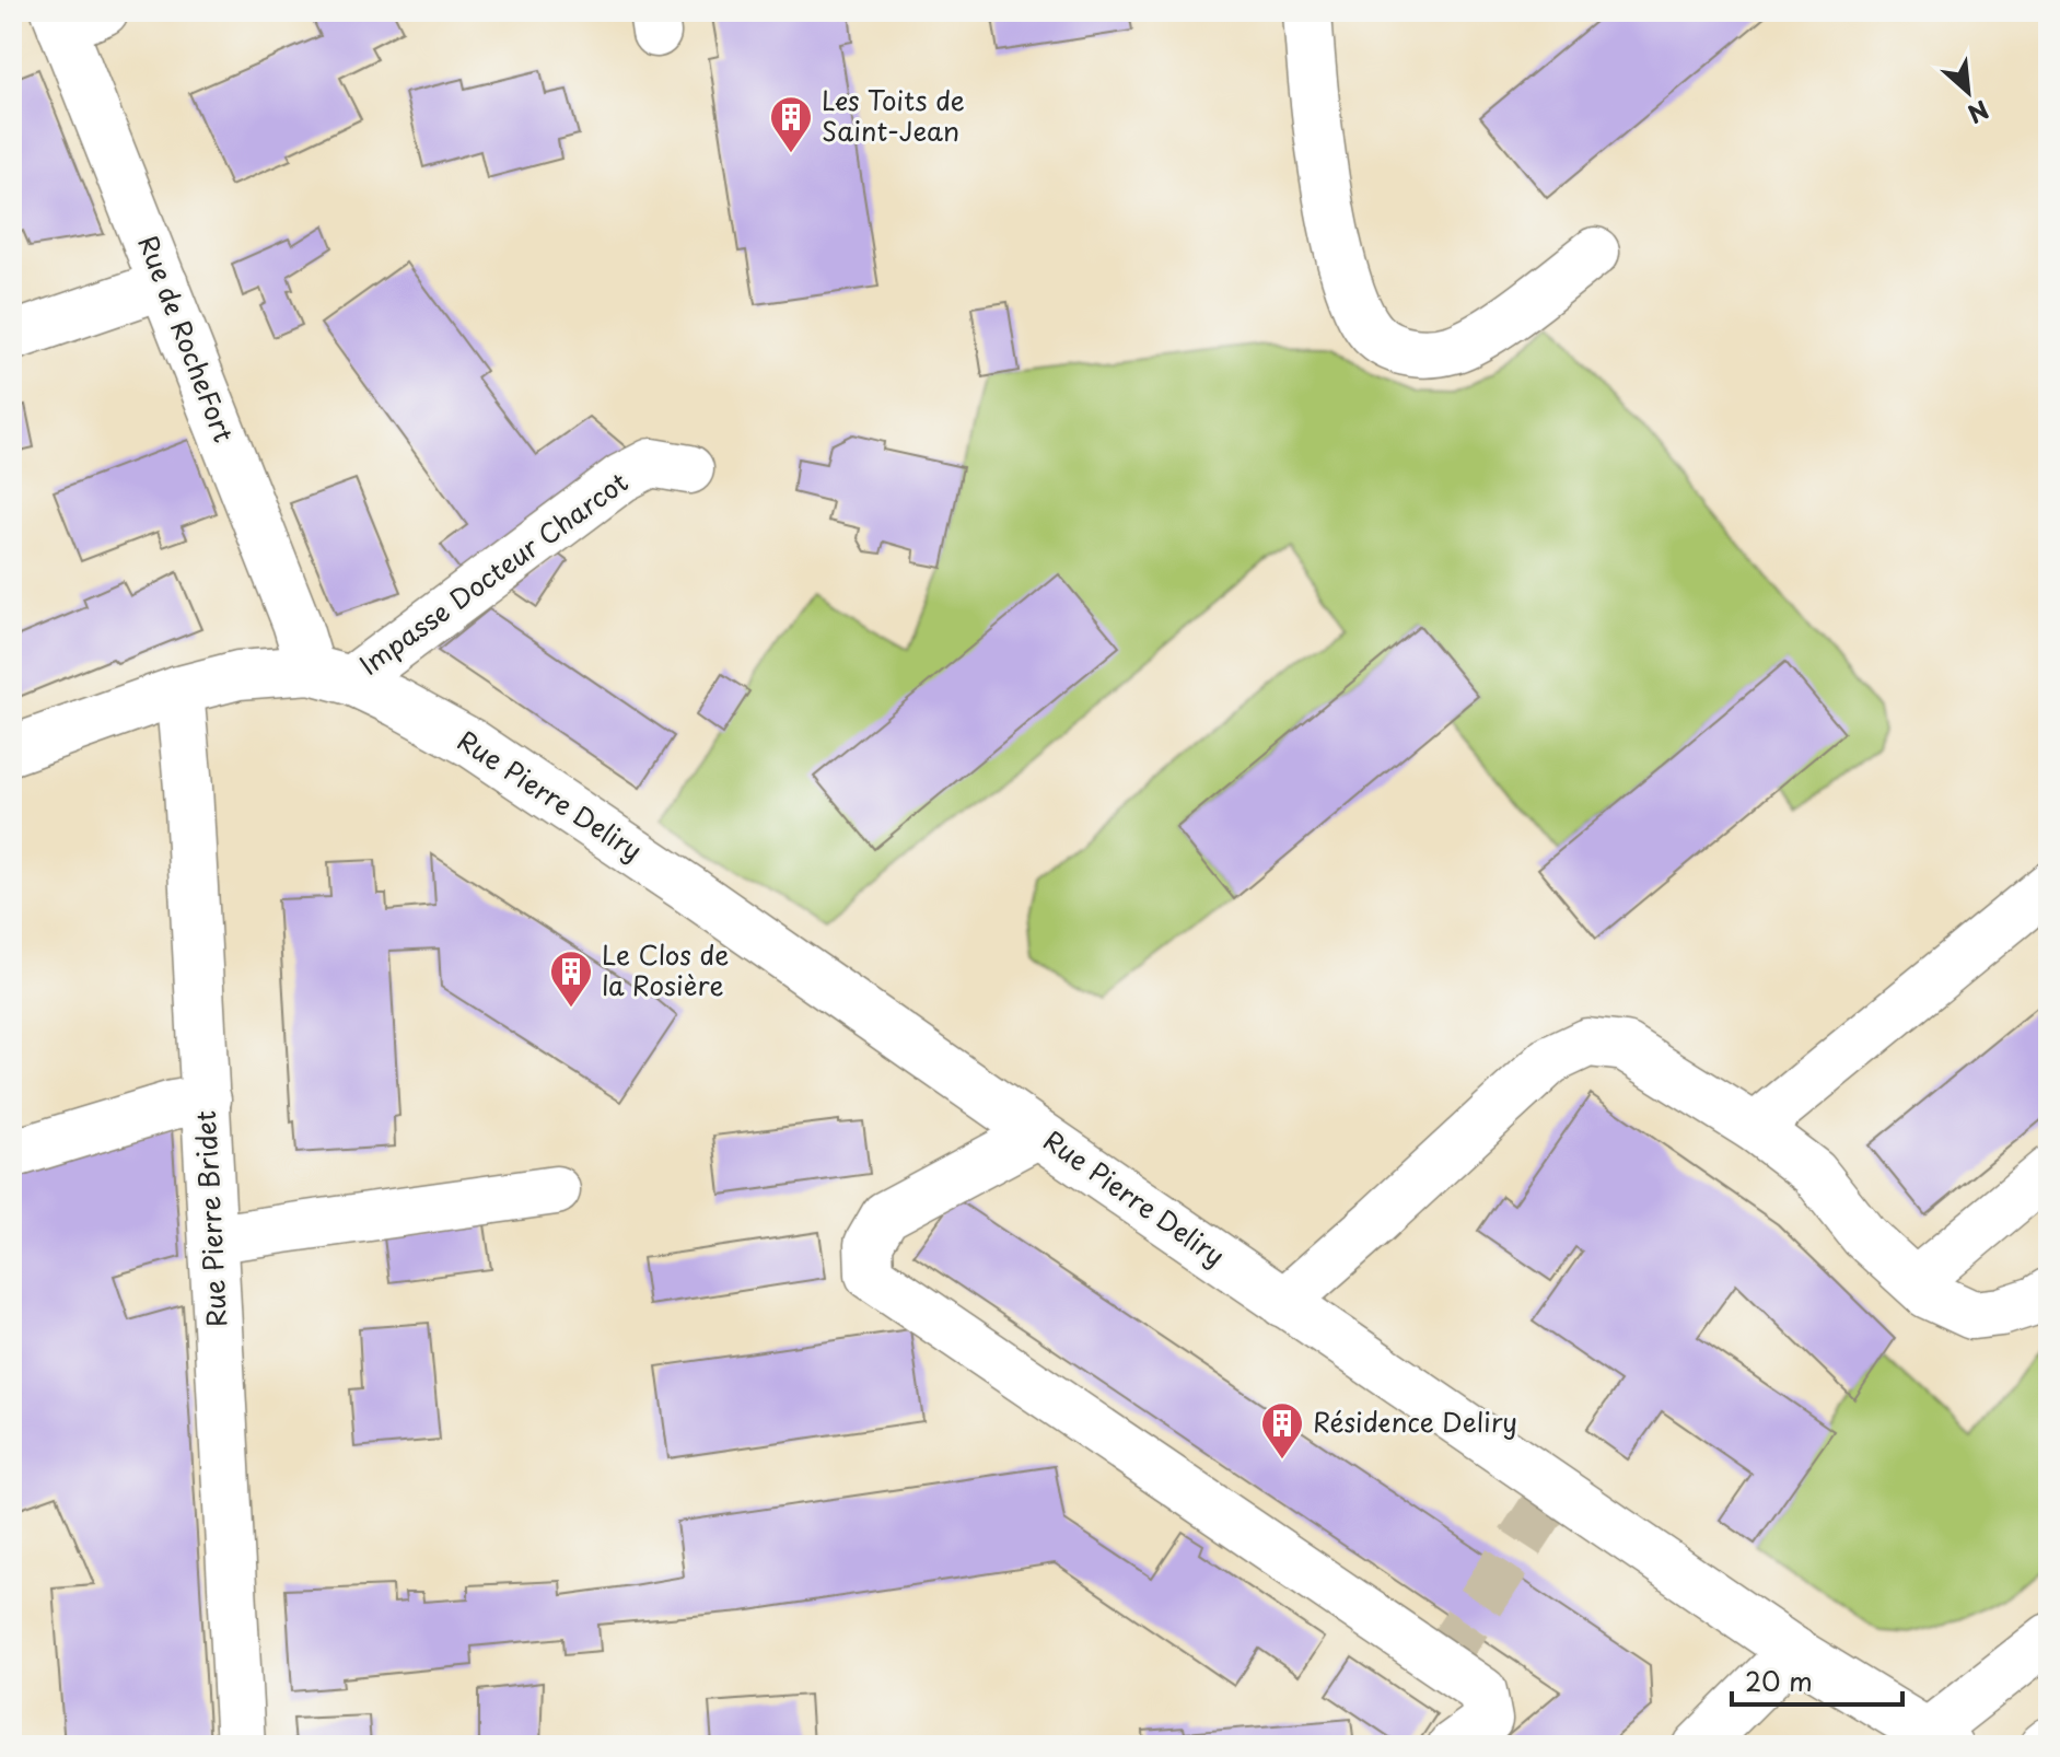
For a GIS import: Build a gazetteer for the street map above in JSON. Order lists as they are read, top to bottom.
{
  "streets": {
    "street": [
      "Rue de RocheFort",
      "Impasse Docteur Charcot",
      "Rue Pierre Deliry",
      "Rue Pierre Bridet"
    ]
  },
  "crossings": [
    ["Rue de RocheFort", "Impasse Docteur Charcot"],
    ["Rue de RocheFort", "Rue Pierre Deliry"],
    ["Impasse Docteur Charcot", "Rue Pierre Deliry"]
  ],
  "places": {
    "building": ["Les Toits de Saint-Jean", "Le Clos de la Rosière", "Résidence Deliry"]
  },
  "scale_bar": "20 m",
  "north": "bottom right"
}
